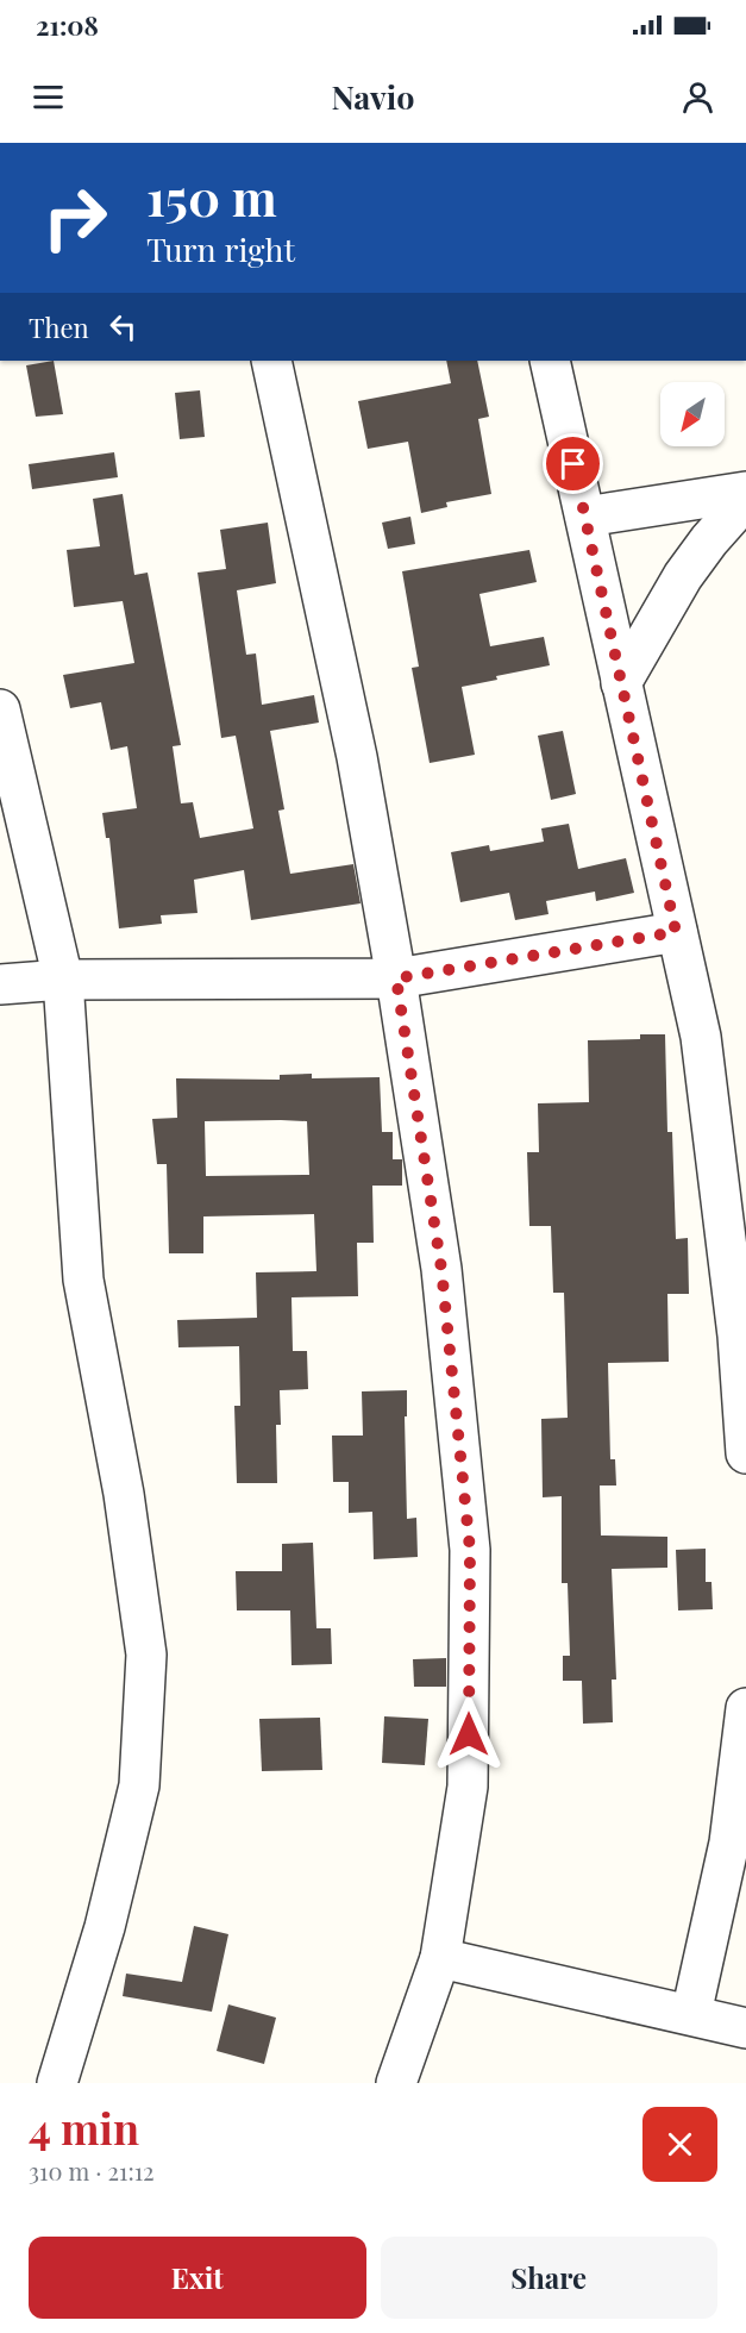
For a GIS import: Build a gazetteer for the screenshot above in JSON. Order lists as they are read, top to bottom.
{
  "north": "bottom left",
  "page": {
    "status": "21:08",
    "header": "Navio",
    "turn": ["150 m", "Turn right"],
    "then": "Then",
    "heading": ["4 min", "310 m · 21:12"],
    "buttons": ["Exit", "Share"]
  }
}
